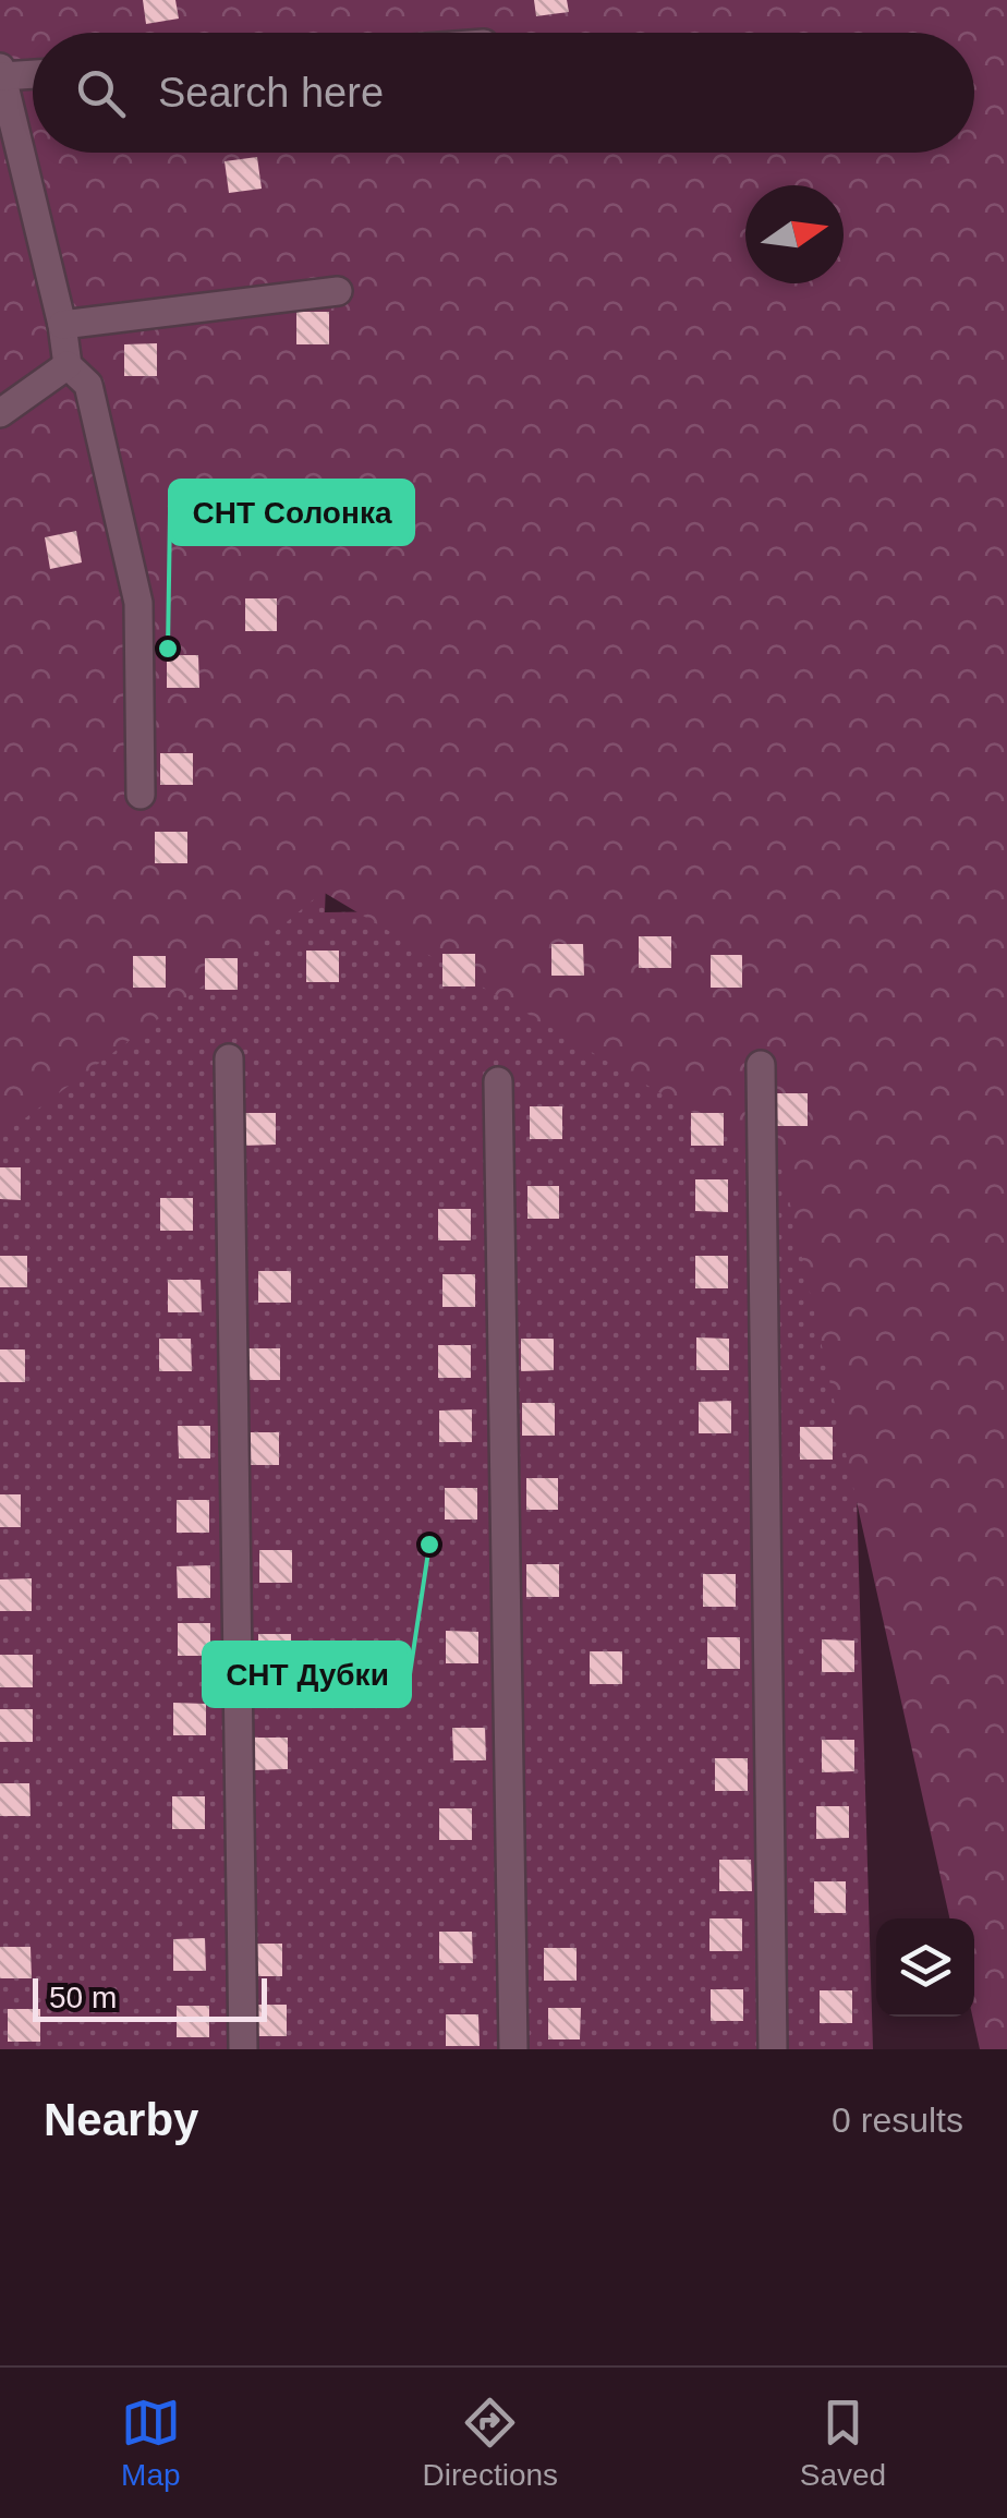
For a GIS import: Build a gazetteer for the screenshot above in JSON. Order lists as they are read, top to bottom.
{
  "places": ["СНТ Солонка", "СНТ Дубки"],
  "scale_bar": "50 m",
  "north": "right",
  "page": {
    "search": "Search here",
    "scale": "50 m",
    "heading": ["Nearby", "0 results"],
    "nav": ["Map", "Directions", "Saved"]
  }
}
